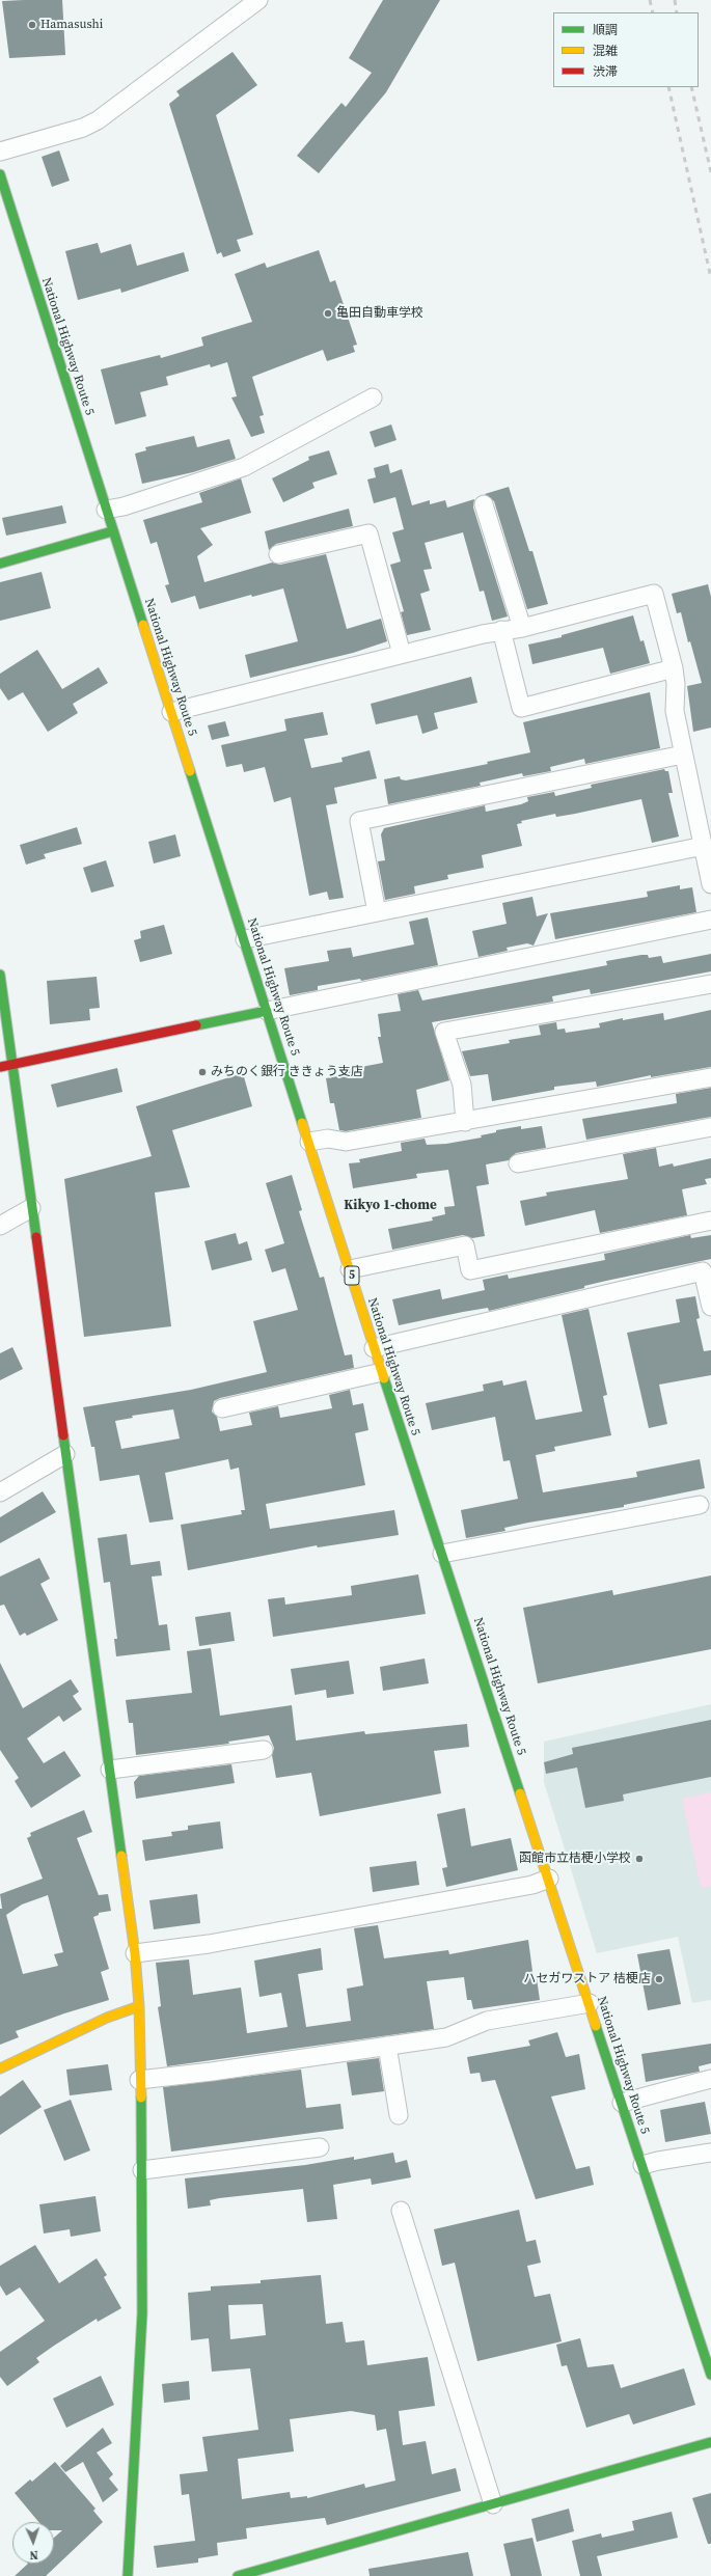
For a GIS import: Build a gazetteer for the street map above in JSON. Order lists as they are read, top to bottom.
{
  "streets": {
    "main road": ["National Highway Route 5", "5"]
  },
  "districts": ["Kikyo 1-chome"],
  "places": [
    "Hamasushi",
    "亀田自動車学校",
    "みちのく銀行 ききょう支店",
    "函館市立桔梗小学校",
    "ハセガワストア 桔梗店"
  ],
  "legend": ["順調", "混雑", "渋滞"],
  "north": "bottom"
}
